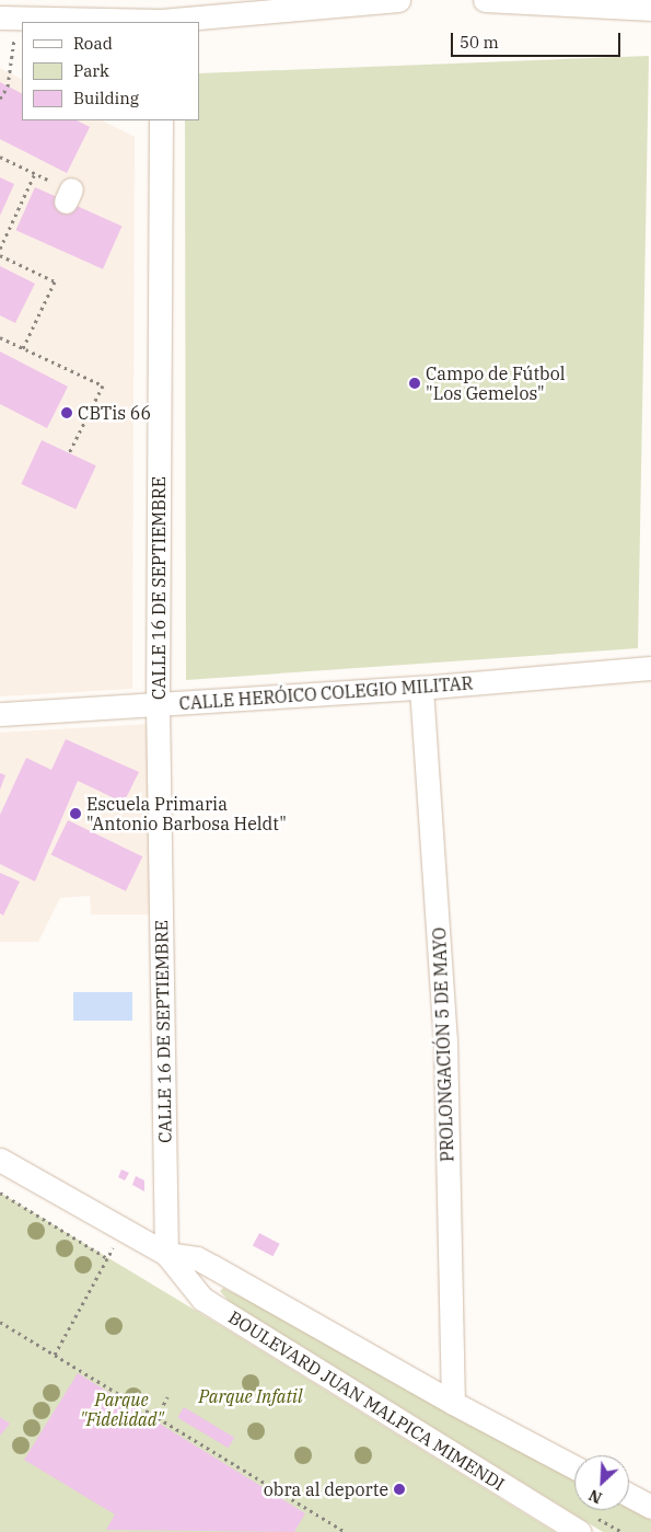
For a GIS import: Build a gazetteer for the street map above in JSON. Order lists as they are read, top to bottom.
{
  "streets": {
    "street": [
      "CALLE 16 DE SEPTIEMBRE",
      "CALLE HERÓICO COLEGIO MILITAR",
      "PROLONGACIÓN 5 DE MAYO",
      "BOULEVARD JUAN MALPICA MIMENDI"
    ]
  },
  "crossings": [
    ["CALLE 16 DE SEPTIEMBRE", "CALLE HERÓICO COLEGIO MILITAR"],
    ["CALLE 16 DE SEPTIEMBRE", "BOULEVARD JUAN MALPICA MIMENDI"],
    ["CALLE HERÓICO COLEGIO MILITAR", "PROLONGACIÓN 5 DE MAYO"],
    ["PROLONGACIÓN 5 DE MAYO", "BOULEVARD JUAN MALPICA MIMENDI"]
  ],
  "parks": ["Parque Infatil", "Parque \"Fidelidad\""],
  "places": [
    "Campo de Fútbol \"Los Gemelos\"",
    "CBTis 66",
    "Escuela Primaria \"Antonio Barbosa Heldt\"",
    "obra al deporte"
  ],
  "legend": ["Road", "Park", "Building"],
  "scale_bar": "50 m",
  "north": "bottom left"
}
